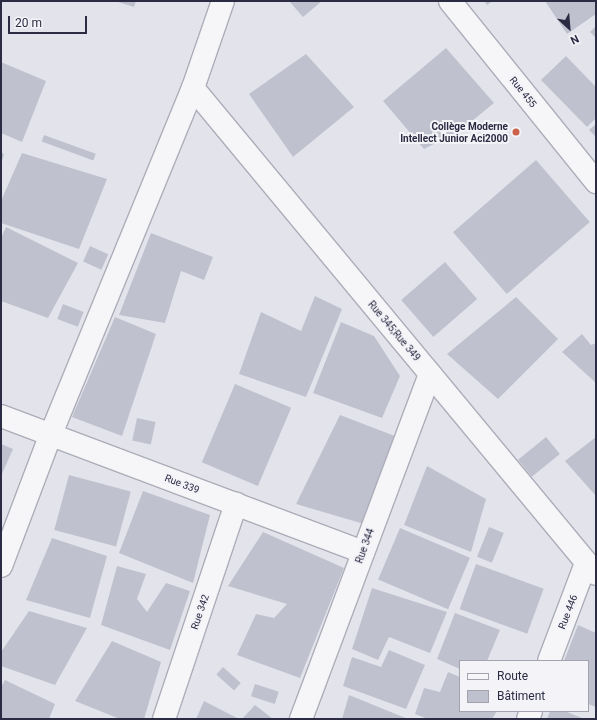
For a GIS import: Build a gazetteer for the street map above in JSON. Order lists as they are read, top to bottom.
{
  "streets": {
    "street": [
      "Rue 455",
      "Rue 345;Rue 349",
      "Rue 339",
      "Rue 344",
      "Rue 342",
      "Rue 446"
    ]
  },
  "crossings": [
    ["Rue 345;Rue 349", "Rue 344"],
    ["Rue 345;Rue 349", "Rue 446"],
    ["Rue 339", "Rue 344"],
    ["Rue 339", "Rue 342"]
  ],
  "places": ["Collège Moderne Intellect Junior Aci2000"],
  "legend": ["Route", "Bâtiment"],
  "scale_bar": "20 m",
  "north": "bottom right"
}
